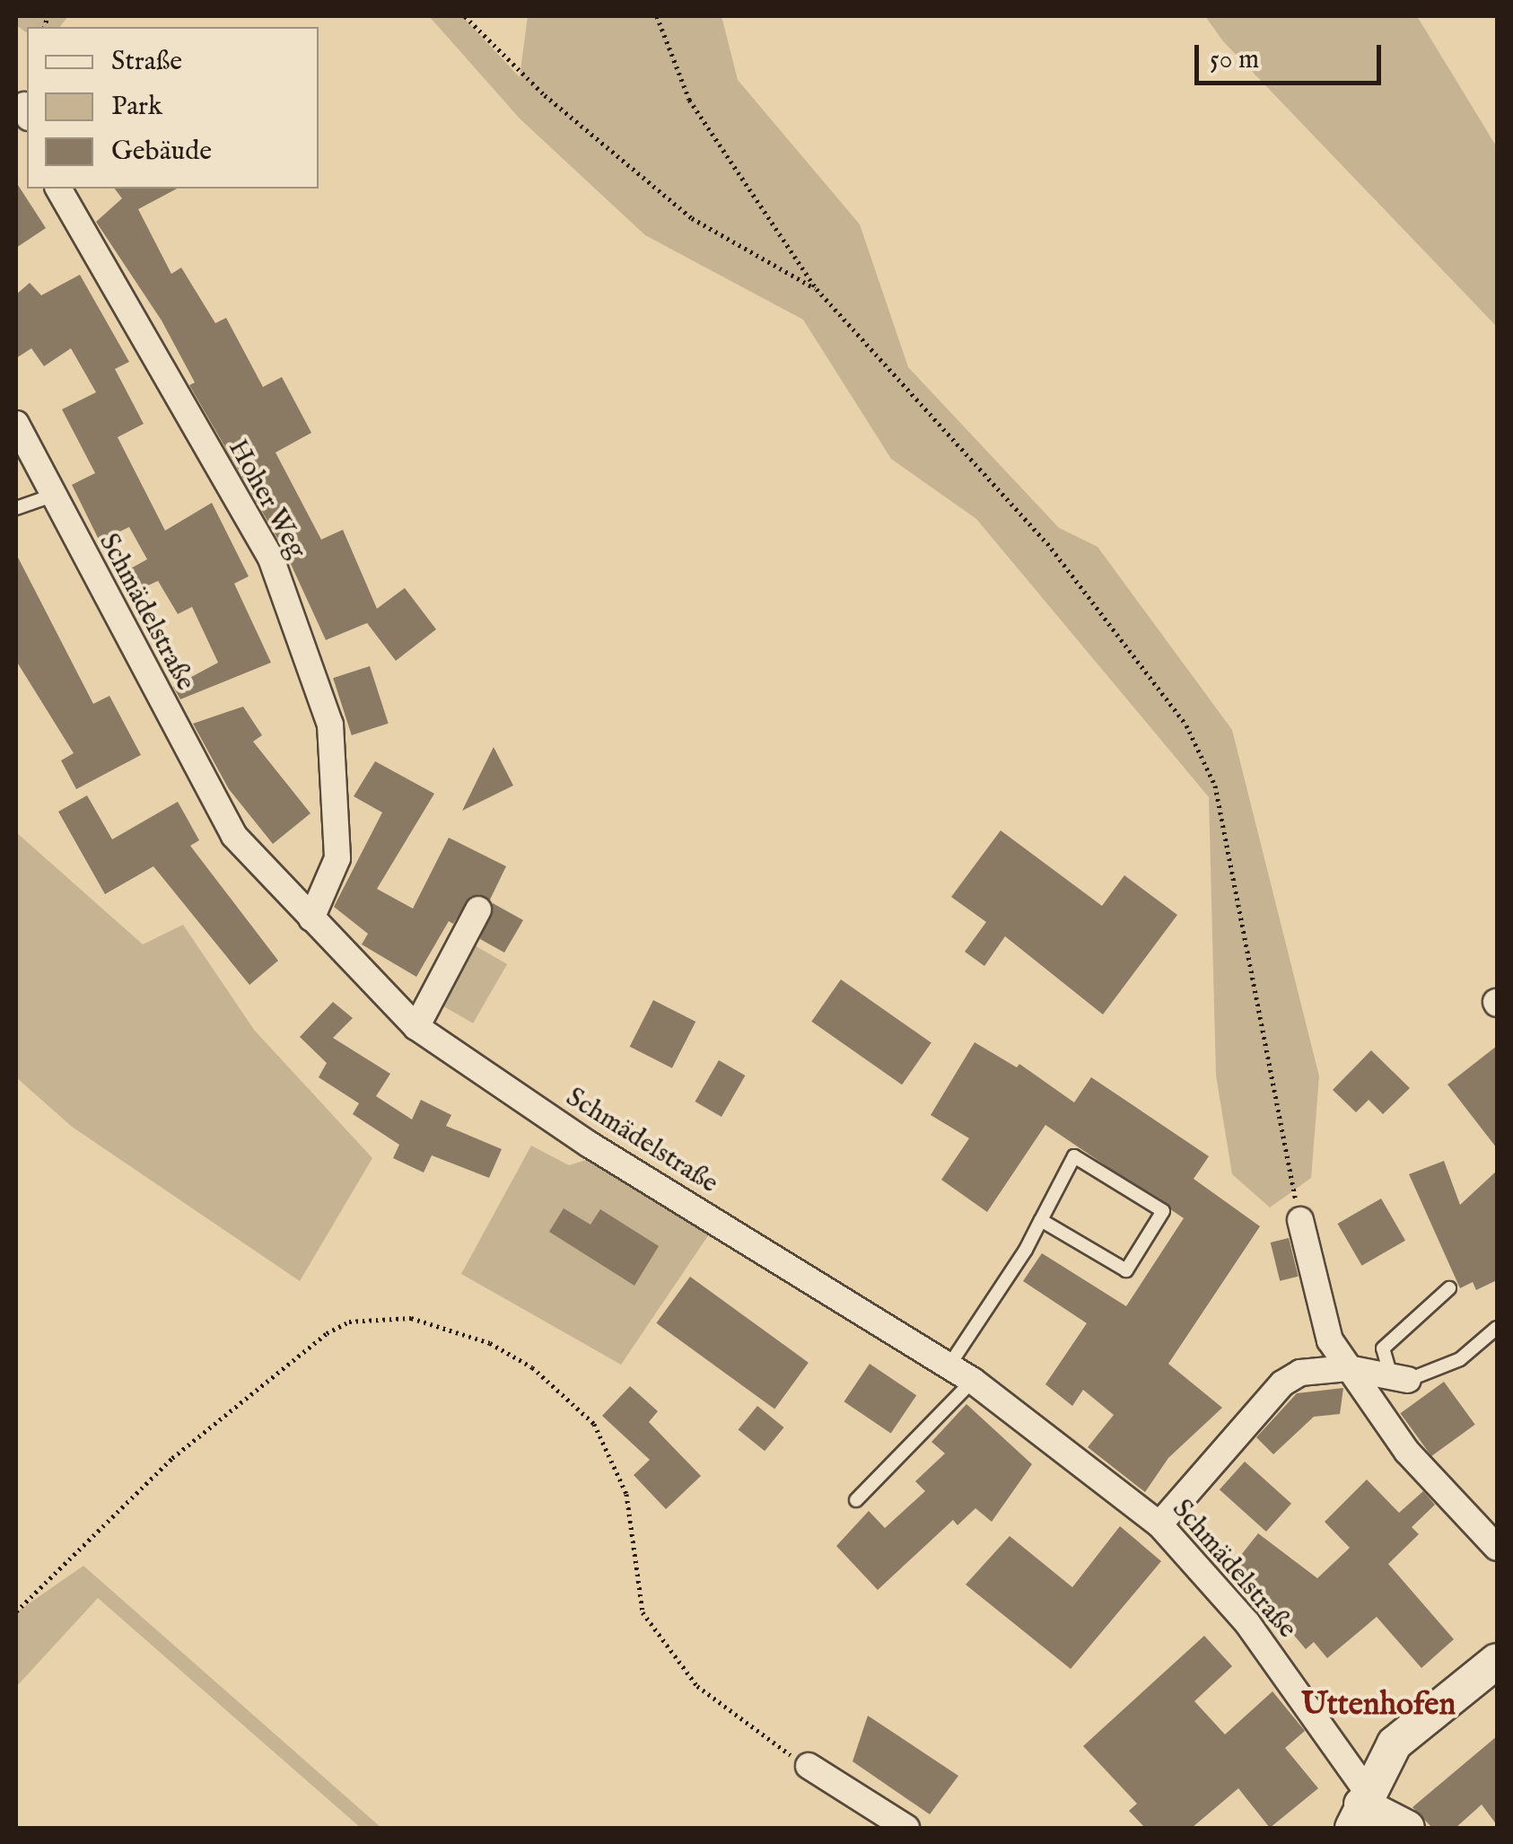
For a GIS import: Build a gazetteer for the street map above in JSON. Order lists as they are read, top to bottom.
{
  "streets": {
    "street": ["Hoher Weg", "Schmädelstraße"]
  },
  "crossings": [
    ["Hoher Weg", "Schmädelstraße"]
  ],
  "districts": ["Uttenhofen"],
  "legend": ["Straße", "Park", "Gebäude"],
  "scale_bar": "50 m"
}
